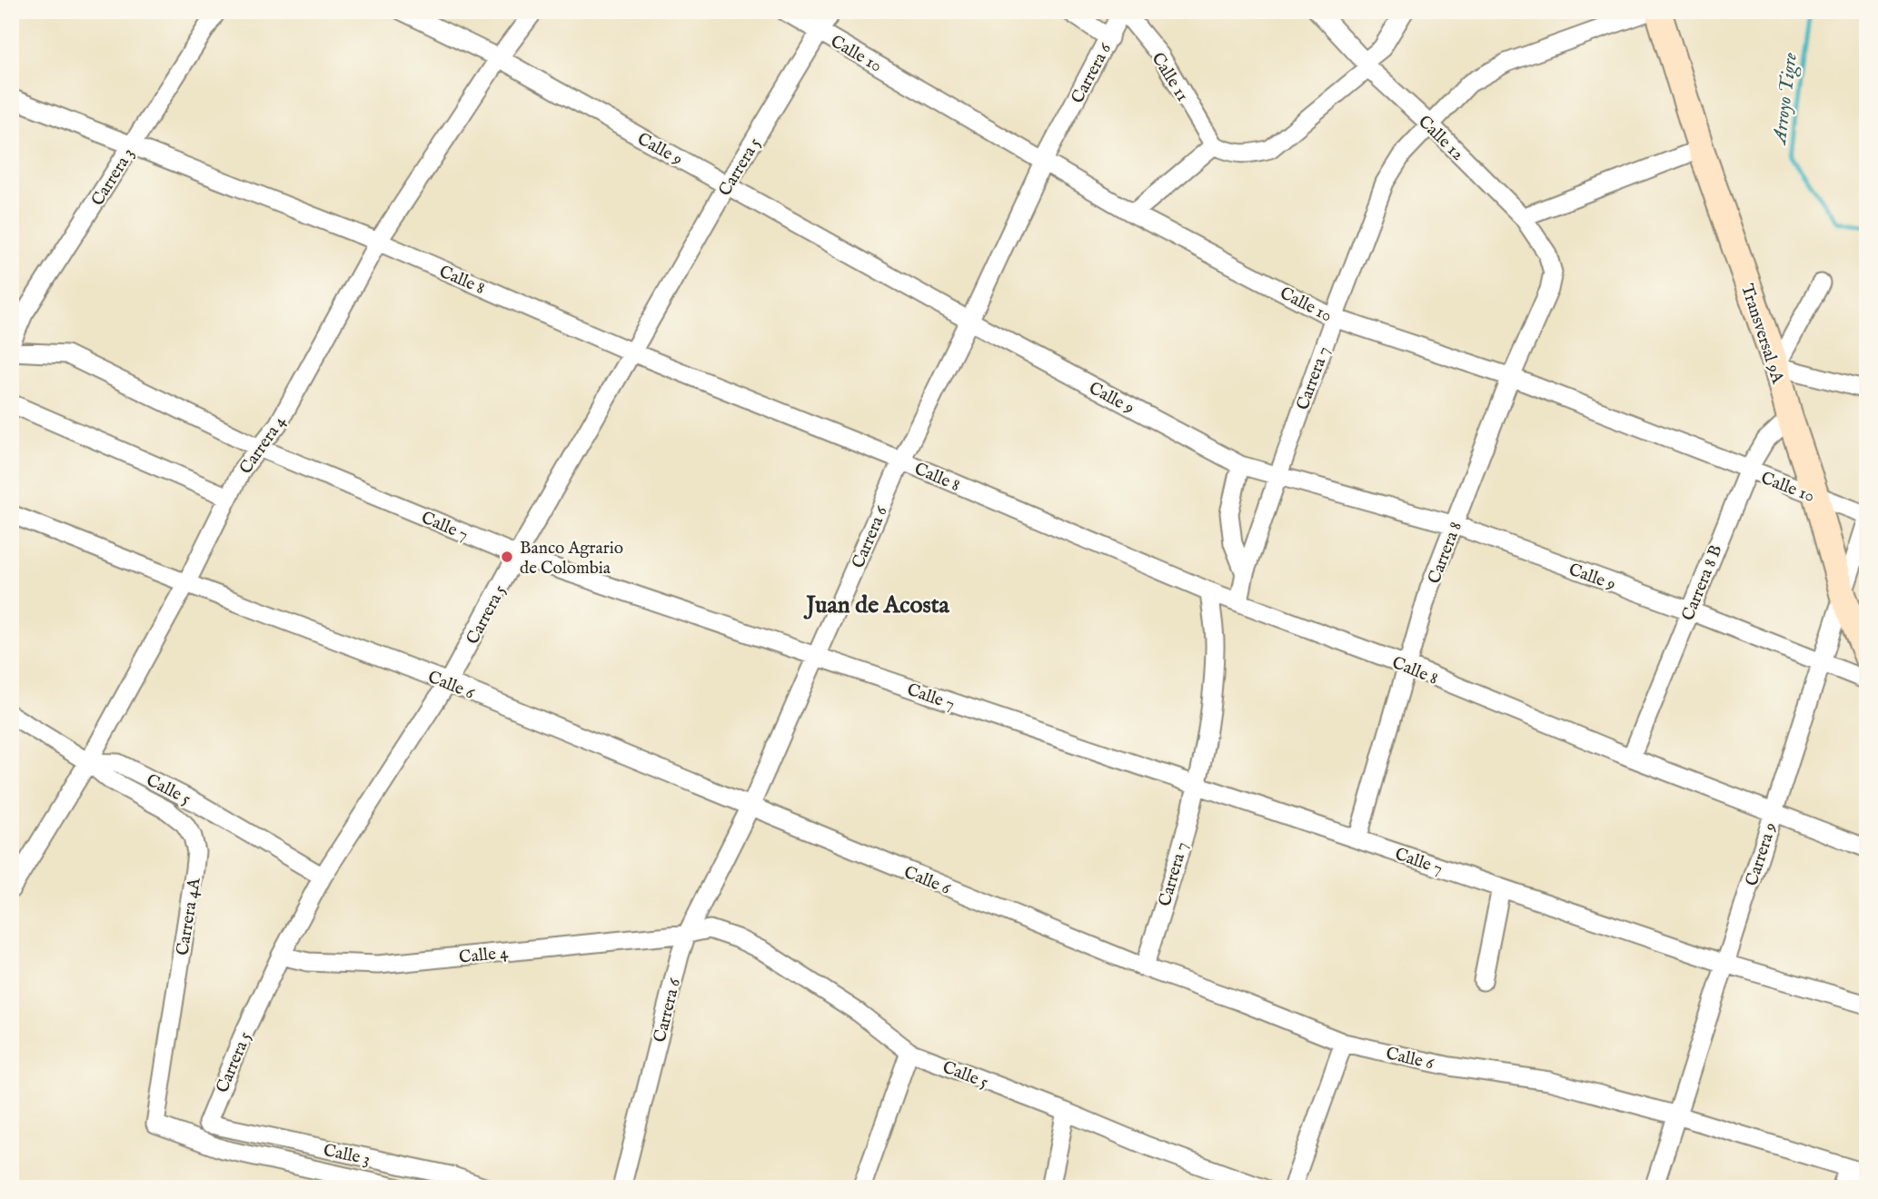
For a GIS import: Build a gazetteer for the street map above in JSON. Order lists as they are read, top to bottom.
{
  "streets": {
    "main road": ["Transversal 9A"],
    "street": [
      "Calle 10",
      "Carrera 6",
      "Calle 11",
      "Calle 12",
      "Calle 9",
      "Carrera 5",
      "Carrera 3",
      "Calle 8",
      "Carrera 7",
      "Carrera 4",
      "Calle 7",
      "Carrera 8",
      "Carrera 8 B",
      "Calle 6",
      "Calle 5",
      "Carrera 9",
      "Carrera 4A",
      "Calle 4",
      "Calle 3"
    ]
  },
  "crossings": [
    ["Calle 10", "Carrera 6"],
    ["Calle 10", "Carrera 5"],
    ["Calle 10", "Transversal 9A"],
    ["Calle 10", "Carrera 7"],
    ["Calle 10", "Carrera 8"],
    ["Calle 10", "Carrera 8 B"],
    ["Calle 10", "Carrera 9"],
    ["Carrera 6", "Calle 11"],
    ["Carrera 6", "Calle 9"],
    ["Carrera 6", "Calle 8"],
    ["Carrera 6", "Calle 7"],
    ["Carrera 6", "Calle 6"],
    ["Carrera 6", "Calle 5"],
    ["Carrera 6", "Calle 4"],
    ["Calle 12", "Carrera 7"],
    ["Calle 12", "Carrera 8"],
    ["Calle 9", "Carrera 5"],
    ["Calle 9", "Carrera 7"],
    ["Calle 9", "Carrera 4"],
    ["Calle 9", "Carrera 8"],
    ["Calle 9", "Carrera 8 B"],
    ["Calle 9", "Carrera 9"],
    ["Carrera 5", "Calle 8"],
    ["Carrera 5", "Calle 7"],
    ["Carrera 5", "Calle 6"],
    ["Carrera 5", "Calle 5"],
    ["Carrera 5", "Calle 4"],
    ["Carrera 5", "Calle 3"],
    ["Carrera 3", "Calle 8"],
    ["Calle 8", "Carrera 7"],
    ["Calle 8", "Carrera 4"],
    ["Calle 8", "Carrera 8"],
    ["Calle 8", "Carrera 8 B"],
    ["Calle 8", "Carrera 9"],
    ["Transversal 9A", "Carrera 8 B"],
    ["Transversal 9A", "Carrera 9"],
    ["Carrera 7", "Calle 7"],
    ["Carrera 7", "Calle 6"],
    ["Carrera 4", "Calle 7"],
    ["Carrera 4", "Calle 6"],
    ["Carrera 4", "Calle 5"],
    ["Carrera 4", "Carrera 4A"],
    ["Calle 7", "Carrera 8"],
    ["Calle 7", "Carrera 9"],
    ["Calle 6", "Carrera 9"],
    ["Calle 5", "Carrera 4A"],
    ["Calle 5", "Calle 4"]
  ],
  "districts": ["Juan de Acosta"],
  "water": ["Arroyo Tigre"],
  "places": ["Banco Agrario de Colombia"]
}
